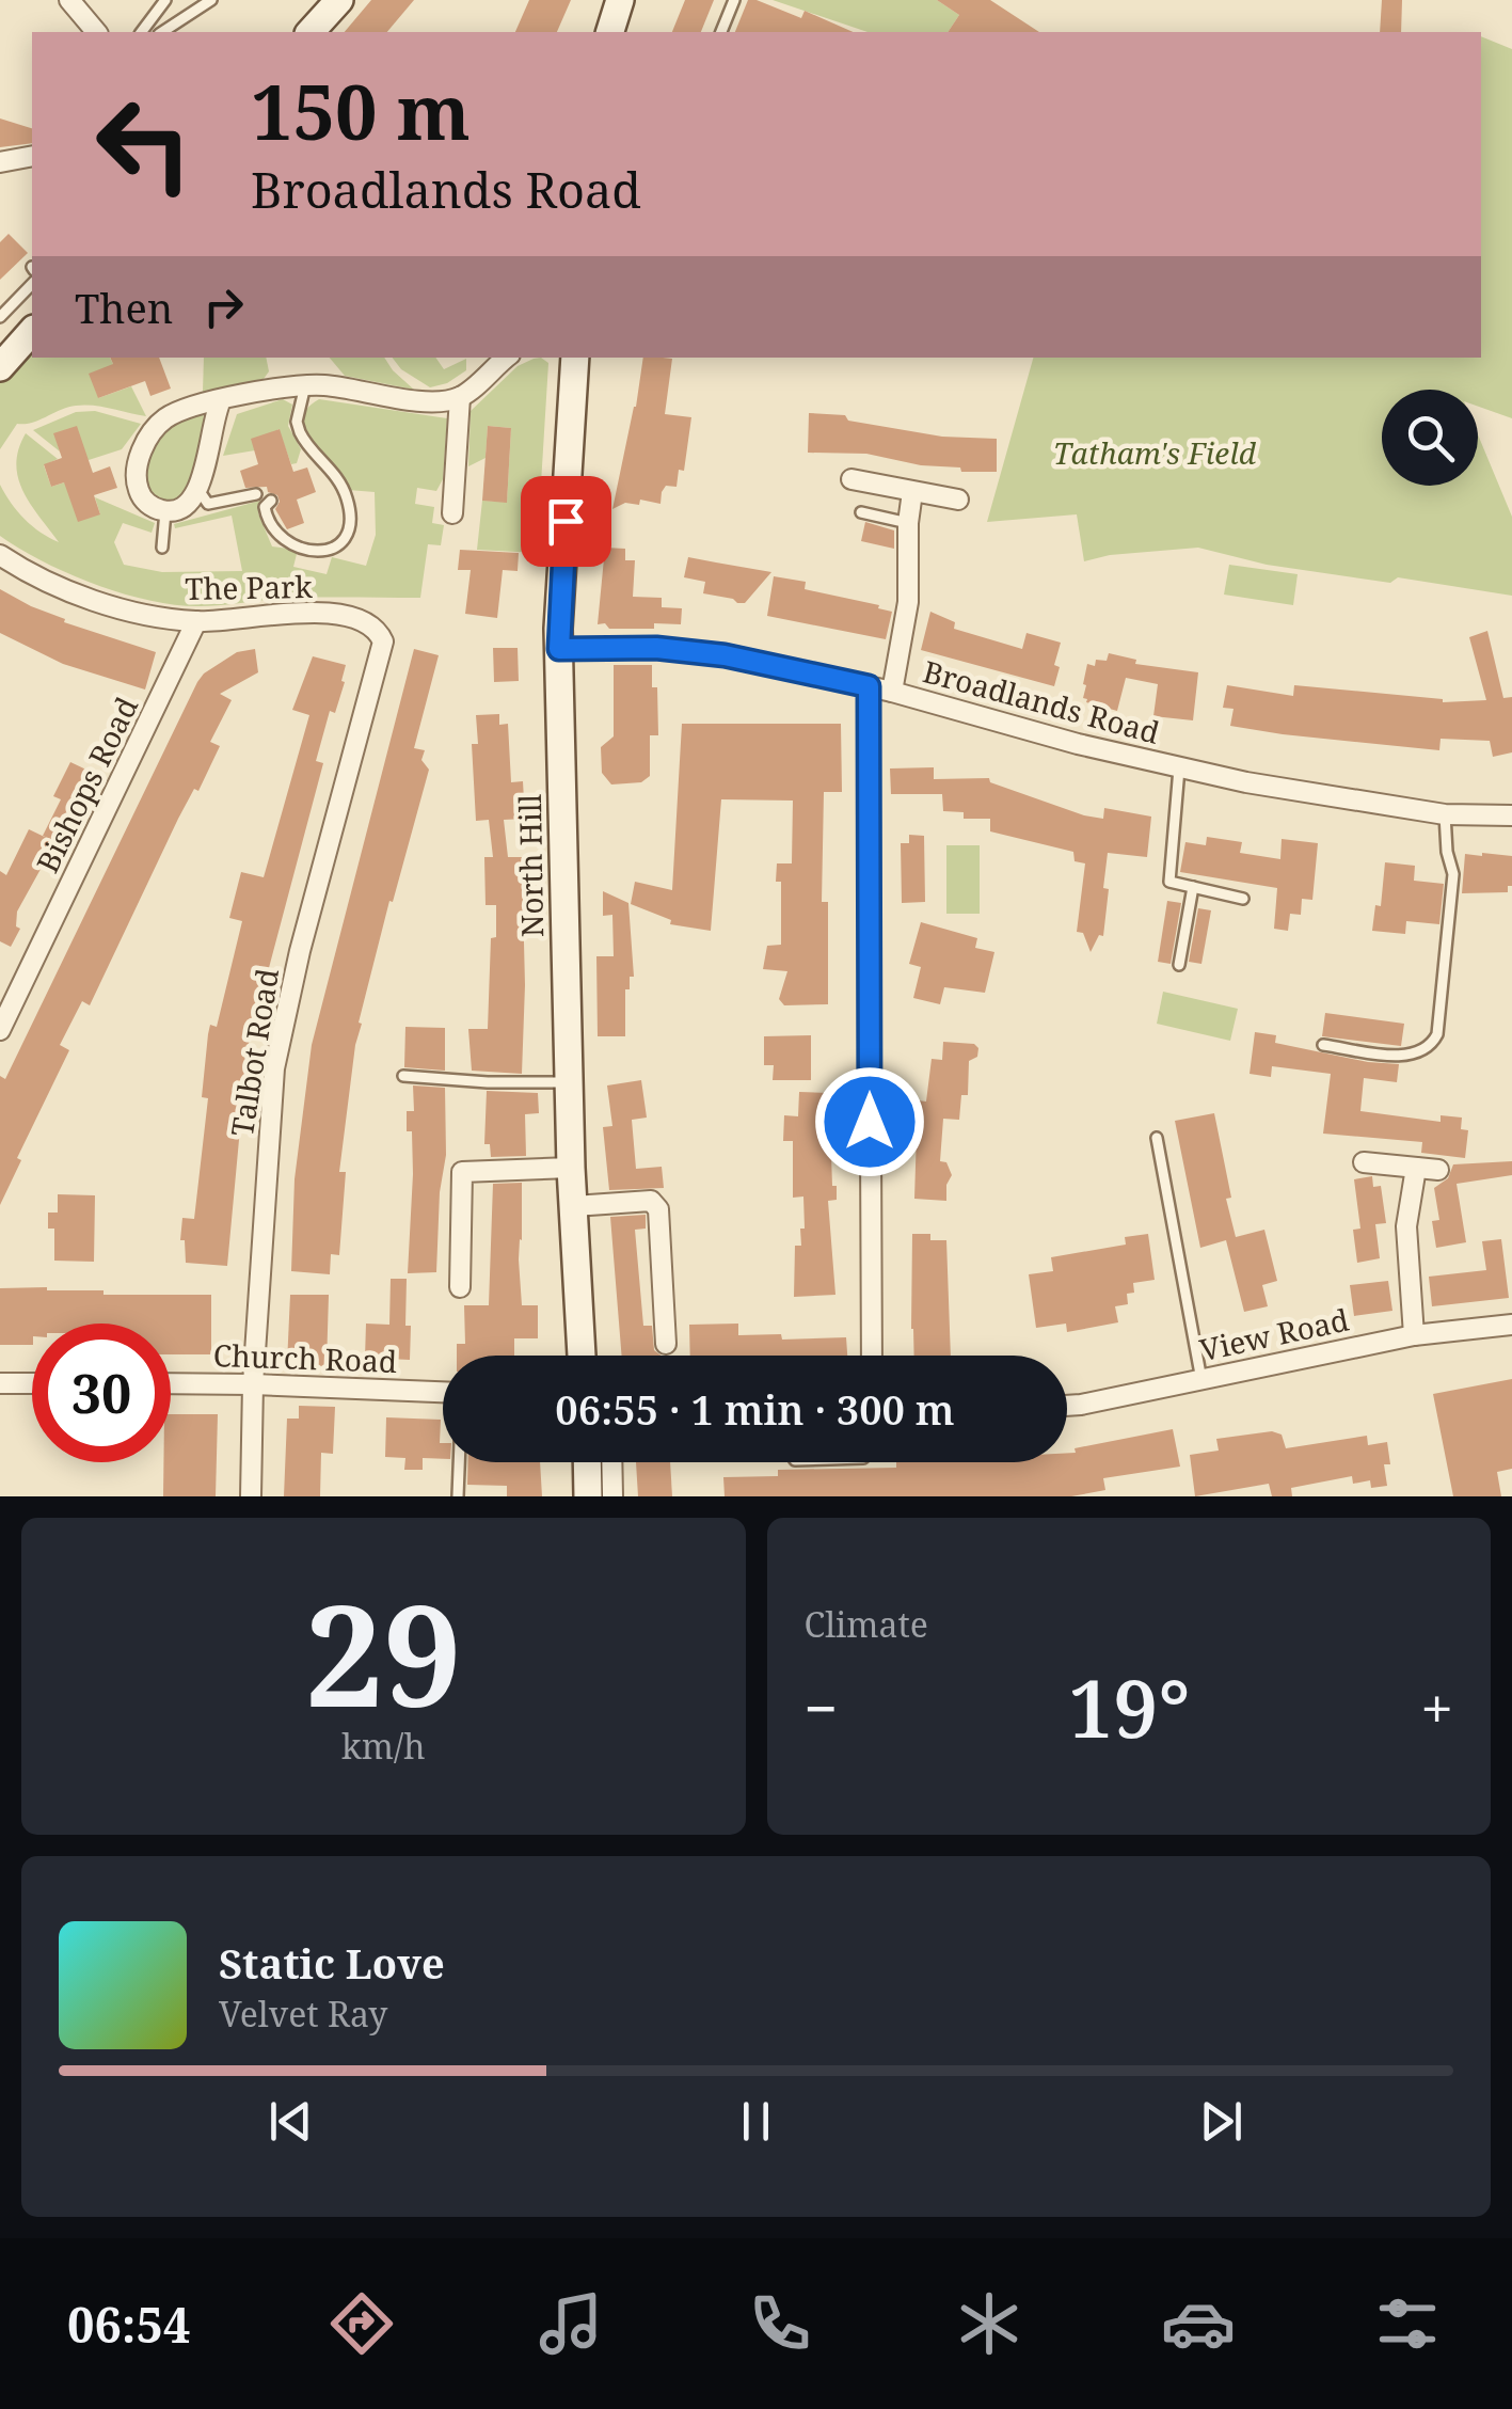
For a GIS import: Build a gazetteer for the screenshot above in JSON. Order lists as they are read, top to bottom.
{
  "streets": {
    "main road": ["North Hill"],
    "street": [
      "The Park",
      "Broadlands Road",
      "Bishops Road",
      "Talbot Road",
      "View Road",
      "Church Road"
    ]
  },
  "crossings": [
    ["The Park", "Bishops Road"],
    ["The Park", "Talbot Road"],
    ["Broadlands Road", "North Hill"],
    ["Talbot Road", "Church Road"]
  ],
  "parks": ["Tatham's Field"],
  "page": {
    "turn": ["150 m", "Broadlands Road"],
    "then": "Then",
    "limit": "30",
    "trip": "06:55 · 1 min · 300 m",
    "tile": [
      ["29", "km/h"],
      "Climate"
    ],
    "heat": ["−", "19°", "+"],
    "song": ["Static Love", "Velvet Ray"],
    "tabs": "06:54"
  }
}
